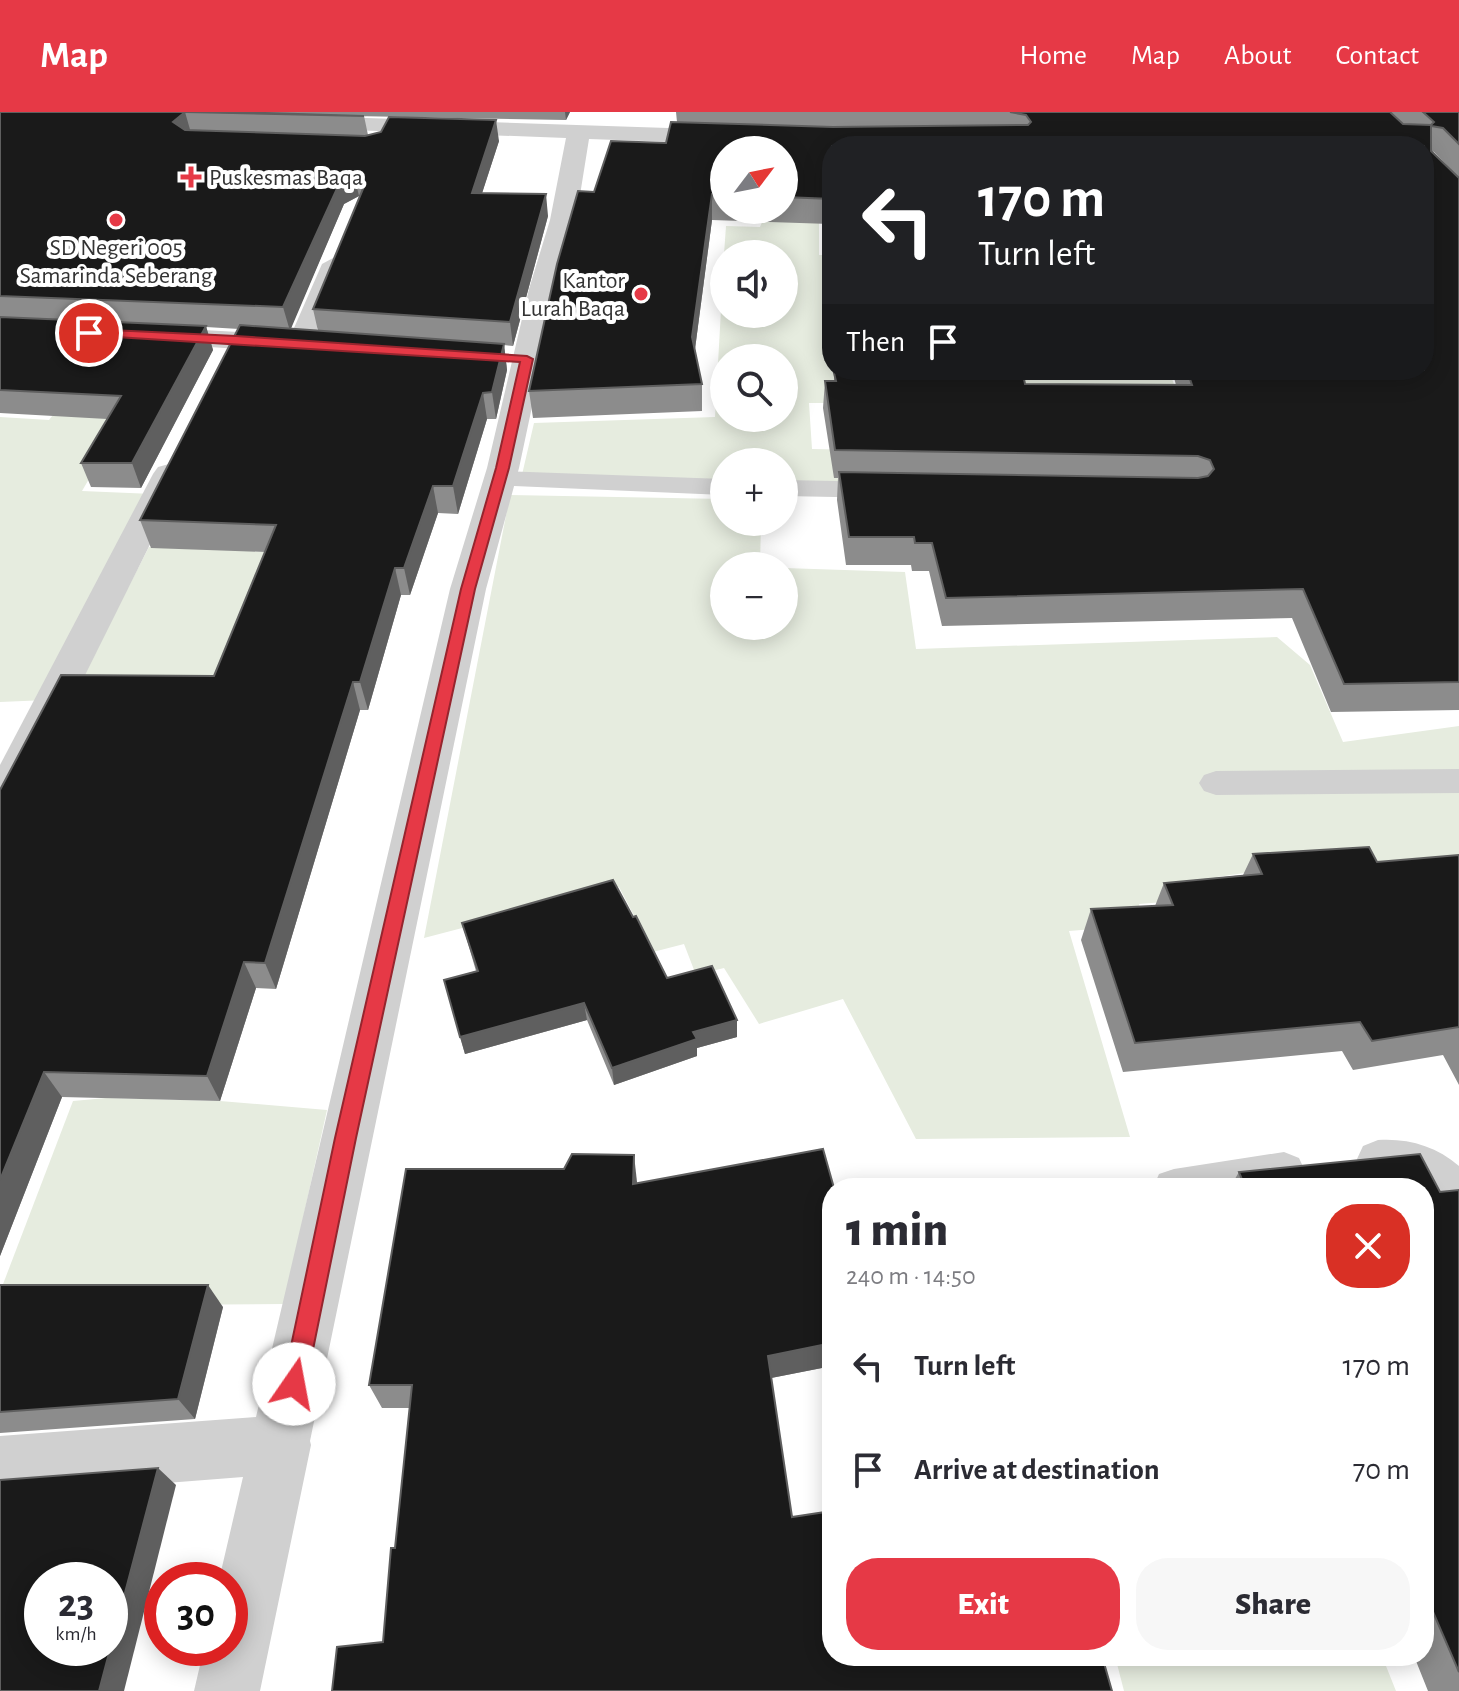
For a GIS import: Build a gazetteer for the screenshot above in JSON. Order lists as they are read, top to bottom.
{
  "places": {
    "health": ["Puskesmas Baqa"],
    "other": ["SD Negeri 005 Samarinda Seberang", "Kantor Lurah Baqa"]
  },
  "north": "top right",
  "page": {
    "header": "Map",
    "nav": [
      "Home",
      "Map",
      "About",
      "Contact"
    ],
    "map_buttons": ["+", "−"],
    "turn": ["170 m", "Turn left"],
    "then": "Then",
    "heading": ["1 min", "240 m · 14:50"],
    "list": [
      {
        "name": "Turn left",
        "value": "170 m"
      },
      {
        "name": "Arrive at destination",
        "value": "70 m"
      }
    ],
    "buttons": ["Exit", "Share"],
    "speed": "23 km/h",
    "limit": "30"
  }
}
